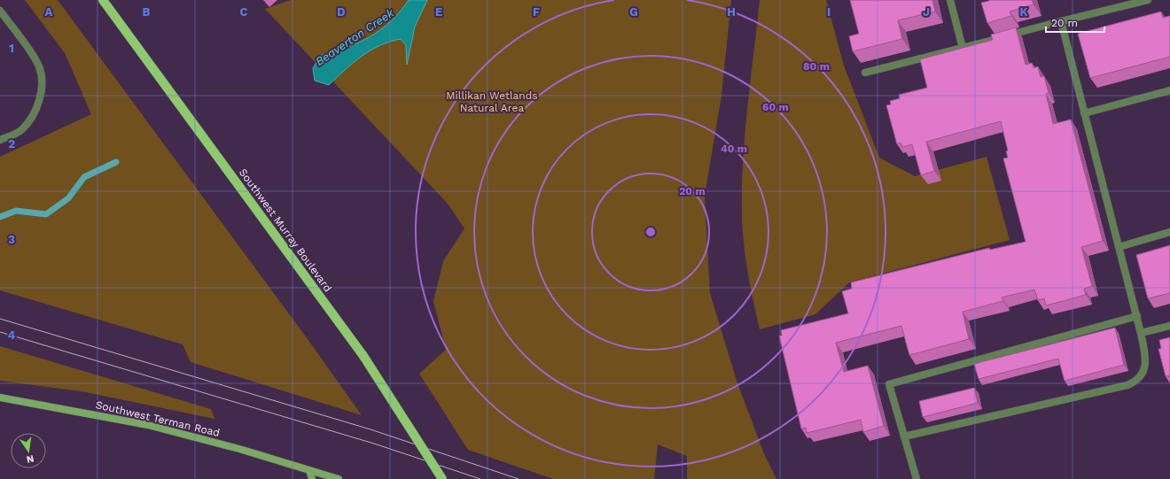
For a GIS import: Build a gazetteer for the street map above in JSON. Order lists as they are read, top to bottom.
{
  "streets": {
    "main road": ["Southwest Murray Boulevard"],
    "street": ["Southwest Terman Road"]
  },
  "water": ["Beaverton Creek"],
  "parks": ["Millikan Wetlands Natural Area"],
  "scale_bar": "20 m",
  "north": "bottom",
  "grid": {
    "columns": [
      "A",
      "B",
      "C",
      "D",
      "E",
      "F",
      "G",
      "H",
      "I",
      "J",
      "K"
    ],
    "rows": [
      "1",
      "2",
      "3",
      "4"
    ]
  },
  "rings": [
    "80 m",
    "60 m",
    "40 m",
    "20 m"
  ]
}
